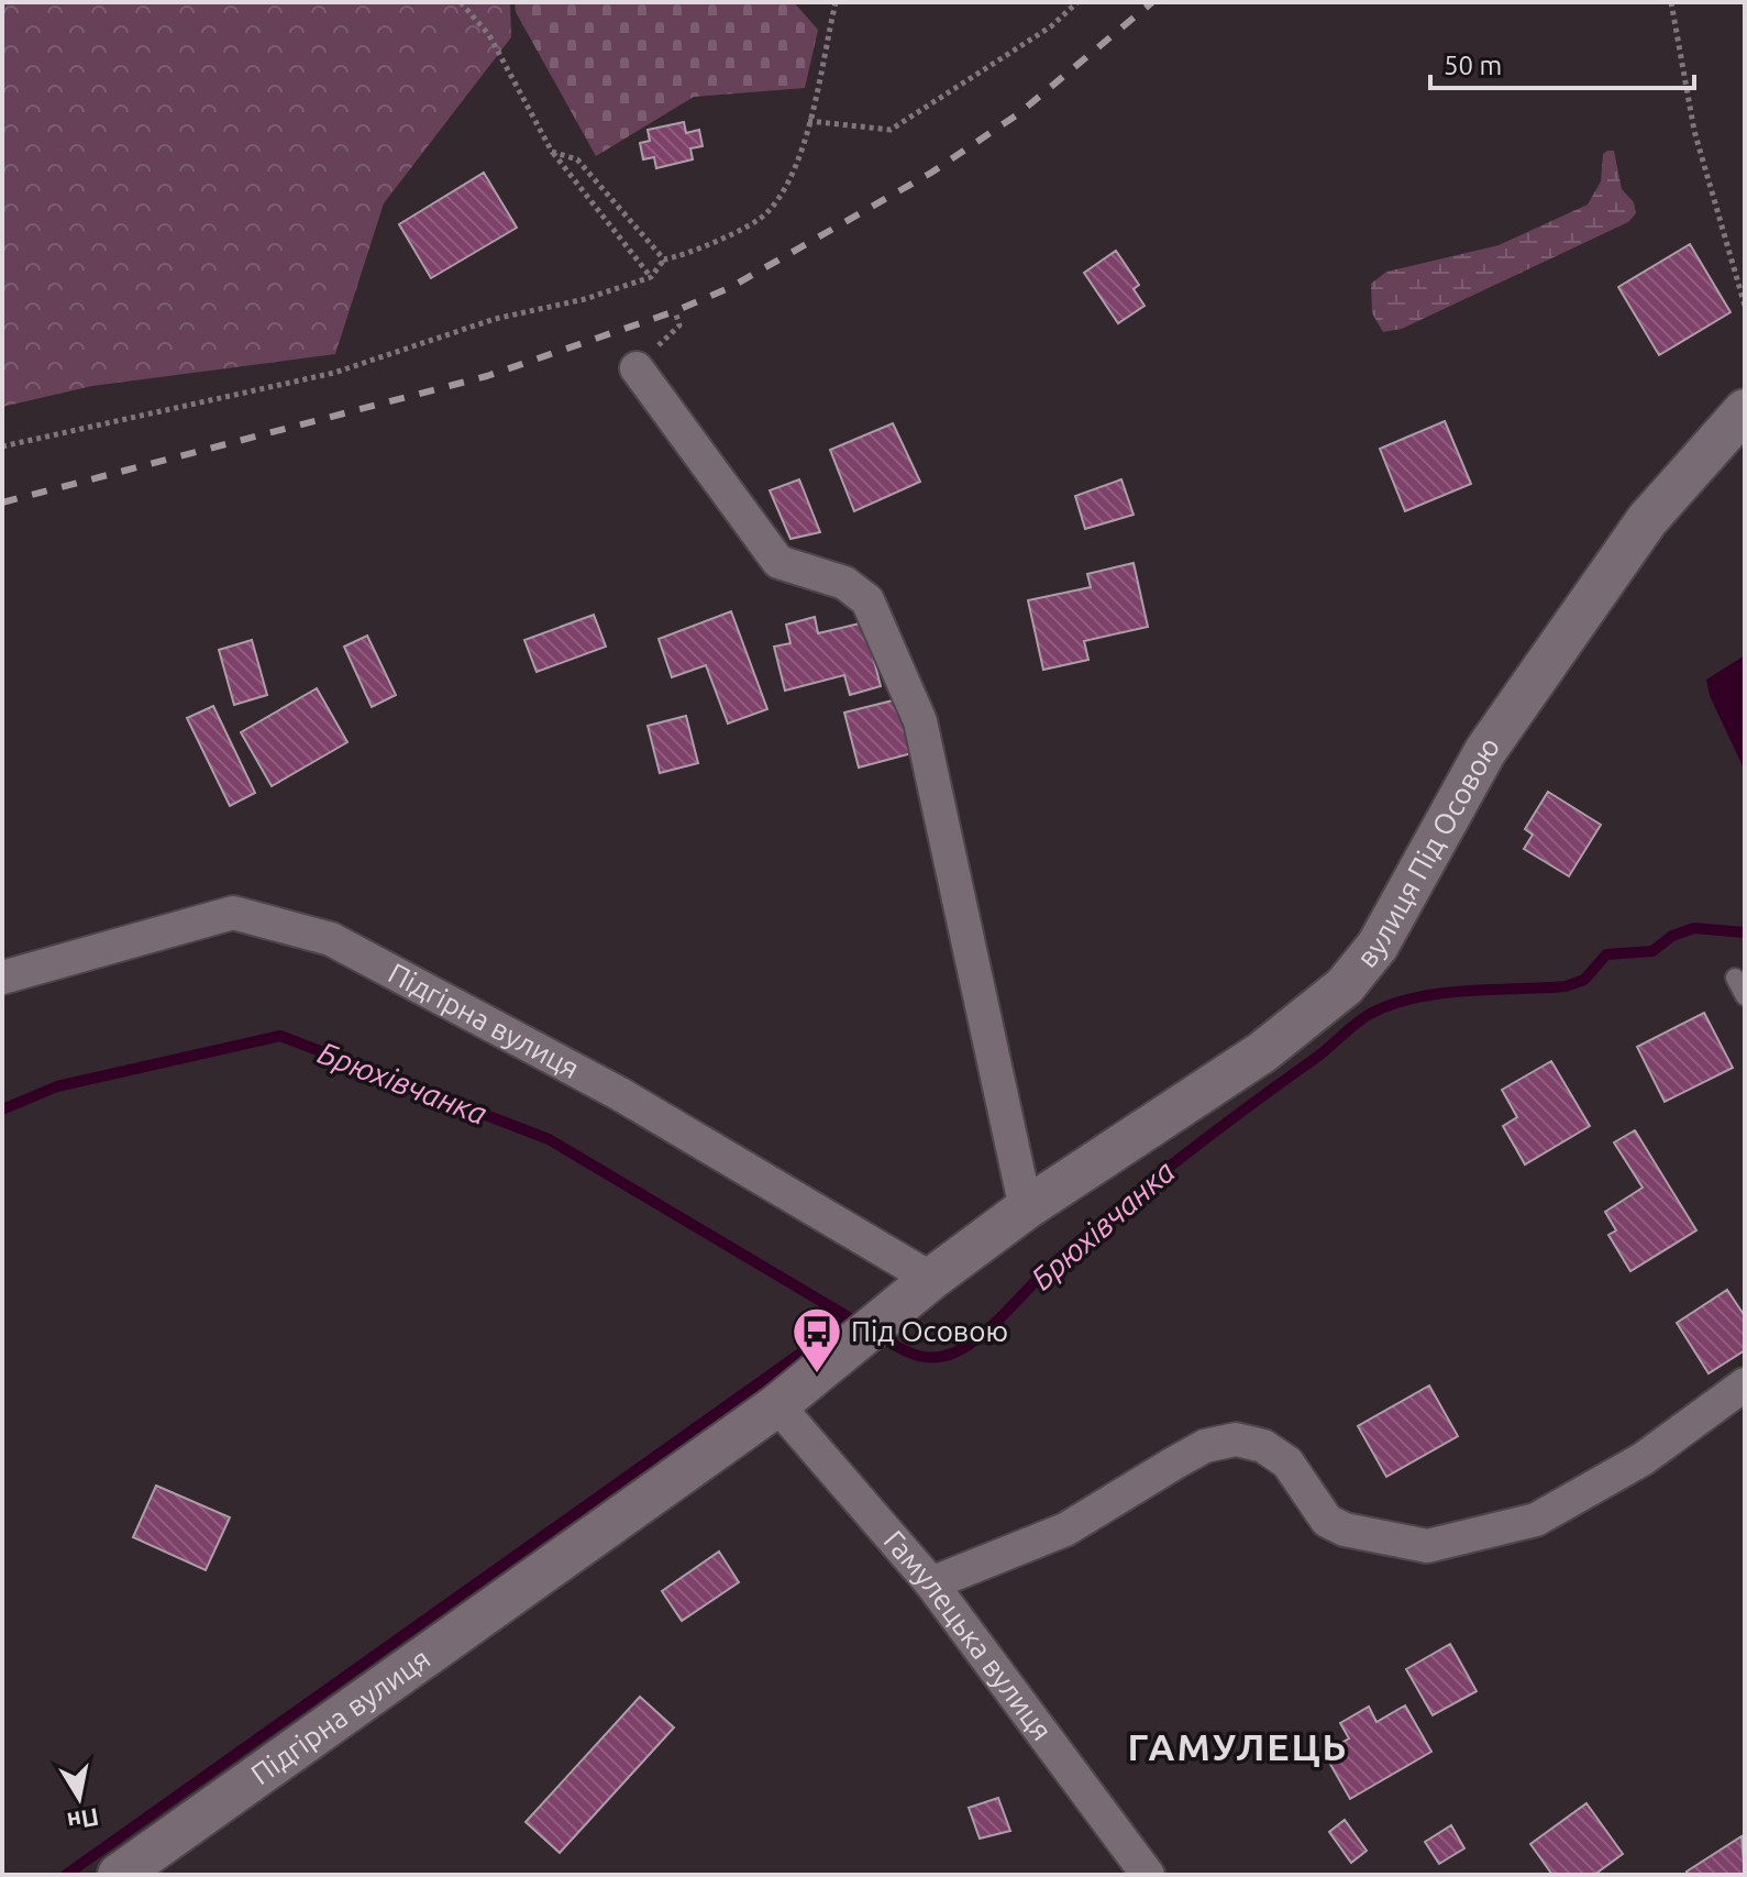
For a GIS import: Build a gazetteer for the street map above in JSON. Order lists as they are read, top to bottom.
{
  "streets": {
    "street": ["вулиця Під Осовою", "Підгірна вулиця", "Гамулецька вулиця"]
  },
  "crossings": [
    ["вулиця Під Осовою", "Підгірна вулиця"],
    ["Підгірна вулиця", "Гамулецька вулиця"]
  ],
  "districts": ["ГАМУЛЕЦЬ"],
  "water": ["Брюхівчанка"],
  "places": {
    "bus stop": ["Під Осовою"]
  },
  "scale_bar": "50 m",
  "north": "bottom"
}
